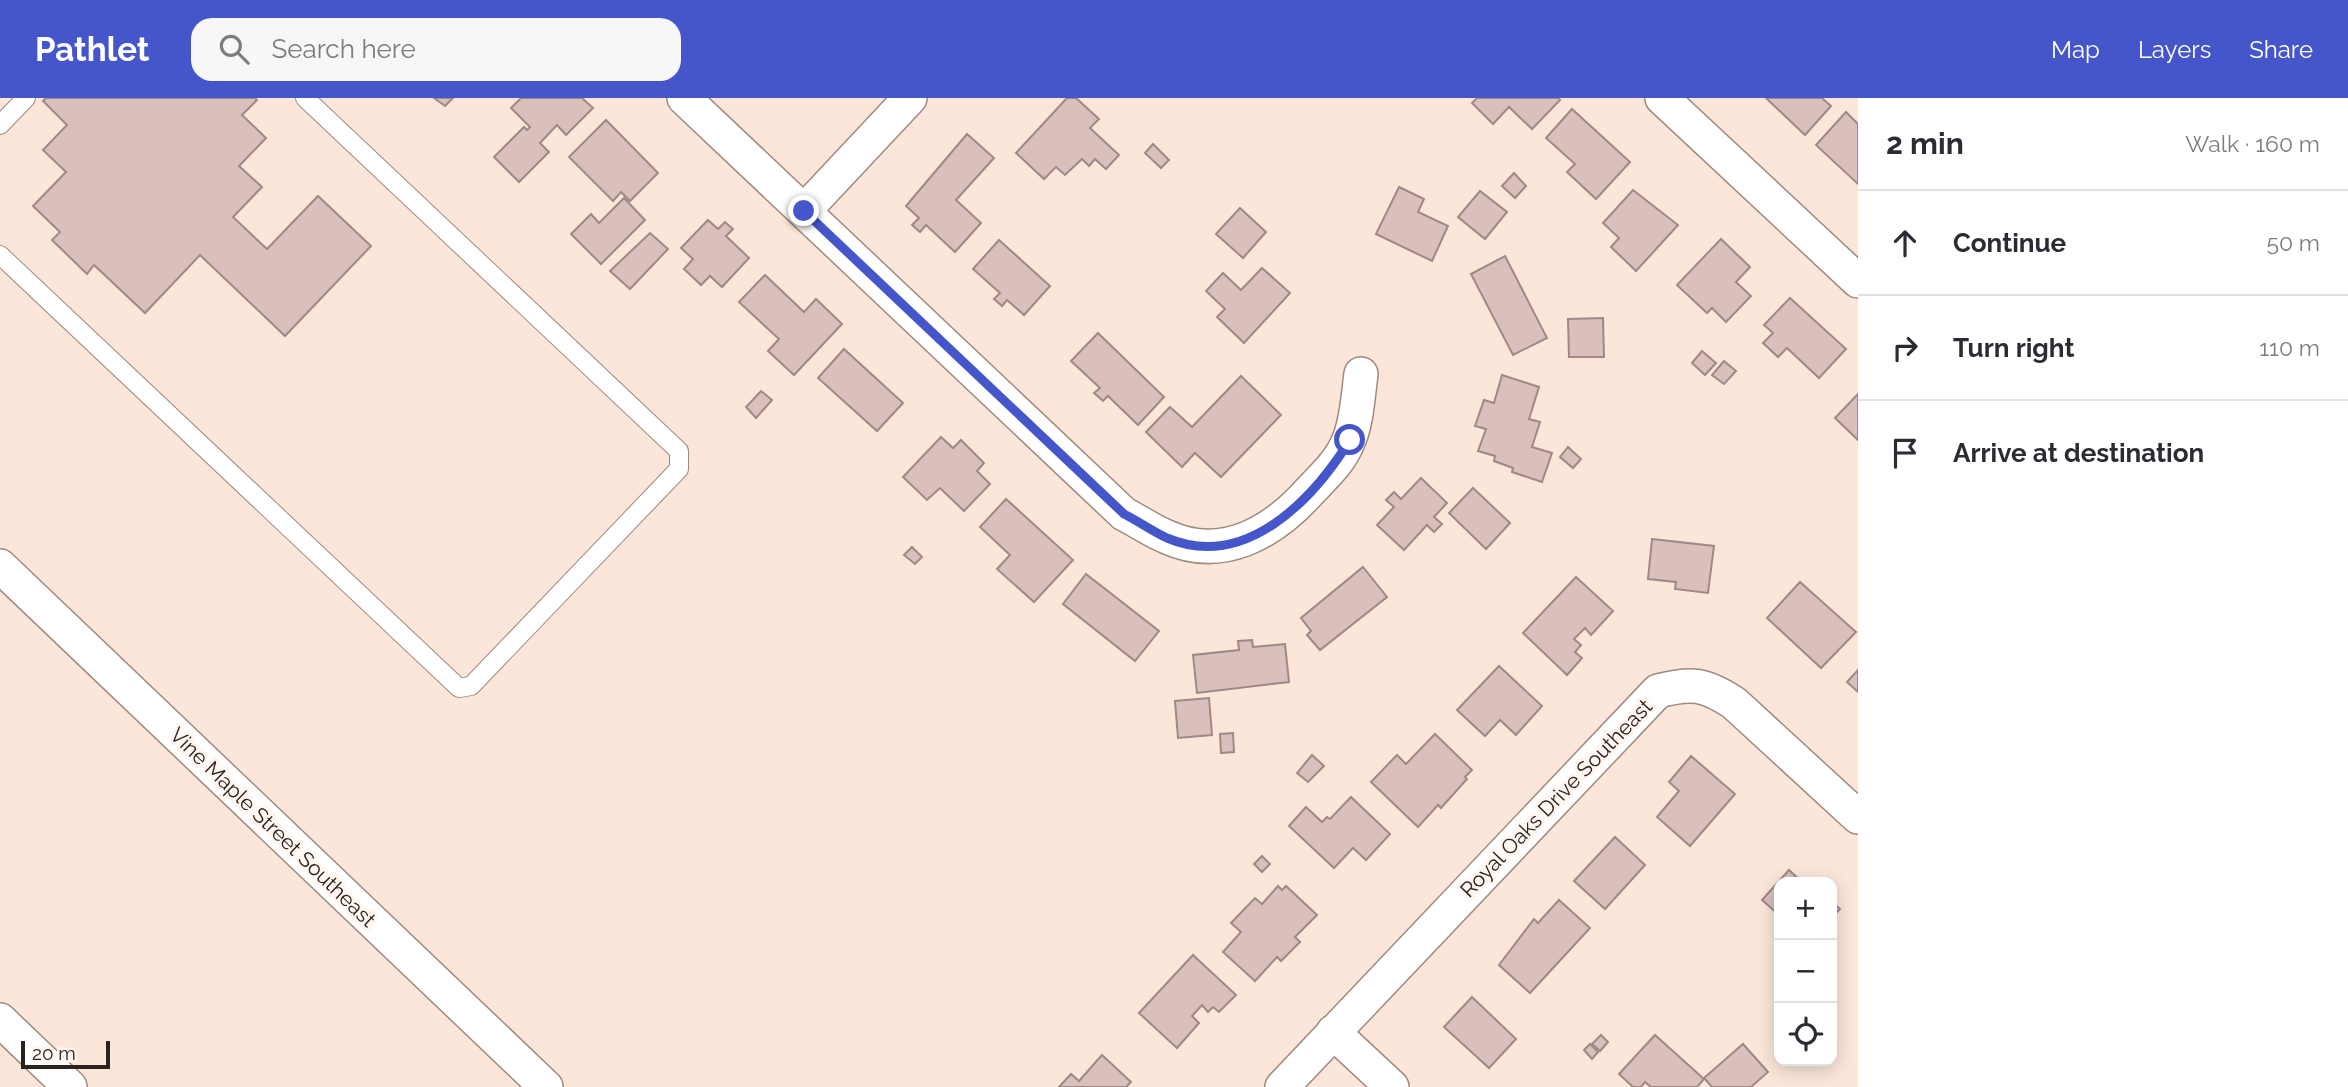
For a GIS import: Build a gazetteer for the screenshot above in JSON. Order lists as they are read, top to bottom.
{
  "streets": {
    "street": ["Royal Oaks Drive Southeast", "Vine Maple Street Southeast"]
  },
  "scale_bar": "20 m",
  "page": {
    "header": "Pathlet",
    "search": "Search here",
    "nav": ["Map", "Layers", "Share"],
    "heading": ["2 min", "Walk · 160 m"],
    "list": [
      ["Continue", "50 m"],
      ["Turn right", "110 m"],
      "Arrive at destination"
    ],
    "map_buttons": ["+", "−"],
    "scale": "20 m"
  }
}
